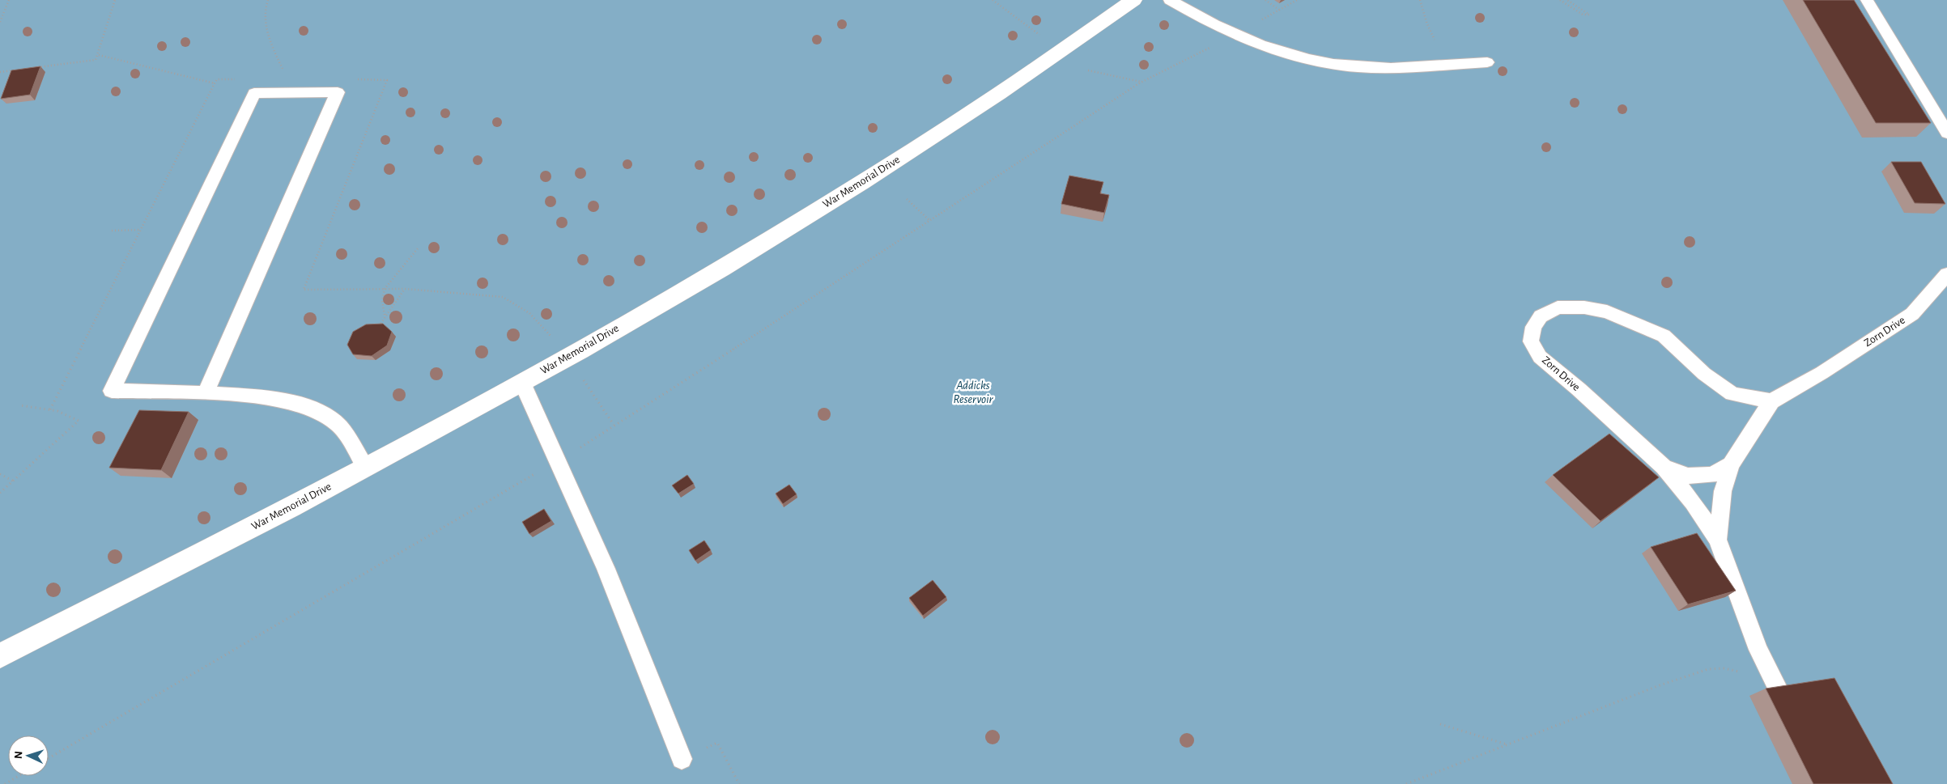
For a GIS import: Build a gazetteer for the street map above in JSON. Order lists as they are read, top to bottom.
{
  "streets": {
    "street": ["War Memorial Drive"],
    "lane": ["Zorn Drive"]
  },
  "water": ["Addicks Reservoir"],
  "north": "left"
}
